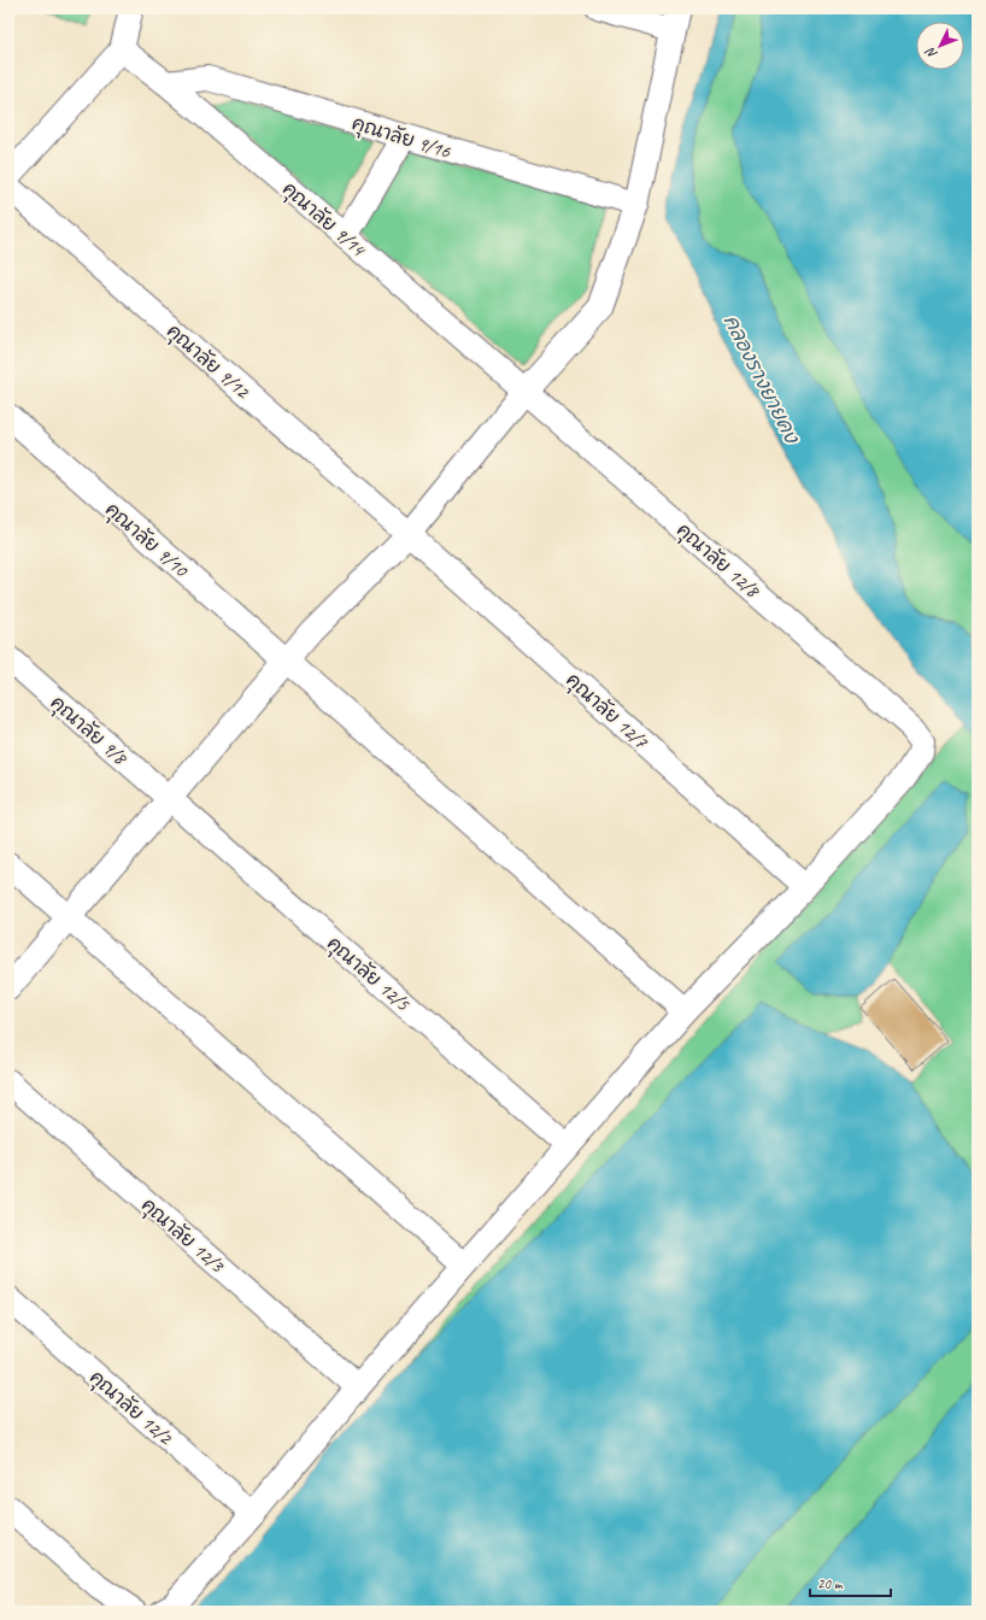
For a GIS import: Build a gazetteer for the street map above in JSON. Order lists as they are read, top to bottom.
{
  "streets": {
    "street": [
      "คุณาลัย 9/16",
      "คุณาลัย 9/14",
      "คุณาลัย 9/12",
      "คุณาลัย 9/10",
      "คุณาลัย 12/8",
      "คุณาลัย 12/7",
      "คุณาลัย 9/8",
      "คุณาลัย 12/5",
      "คุณาลัย 12/3",
      "คุณาลัย 12/2"
    ]
  },
  "crossings": [
    ["คุณาลัย 9/16", "คุณาลัย 9/14"],
    ["คุณาลัย 9/14", "คุณาลัย 12/8"],
    ["คุณาลัย 9/12", "คุณาลัย 12/7"],
    ["คุณาลัย 12/8", "คุณาลัย 12/7"],
    ["คุณาลัย 9/8", "คุณาลัย 12/5"]
  ],
  "water": ["คลองรางยายคง"],
  "scale_bar": "20 m",
  "north": "bottom left"
}
